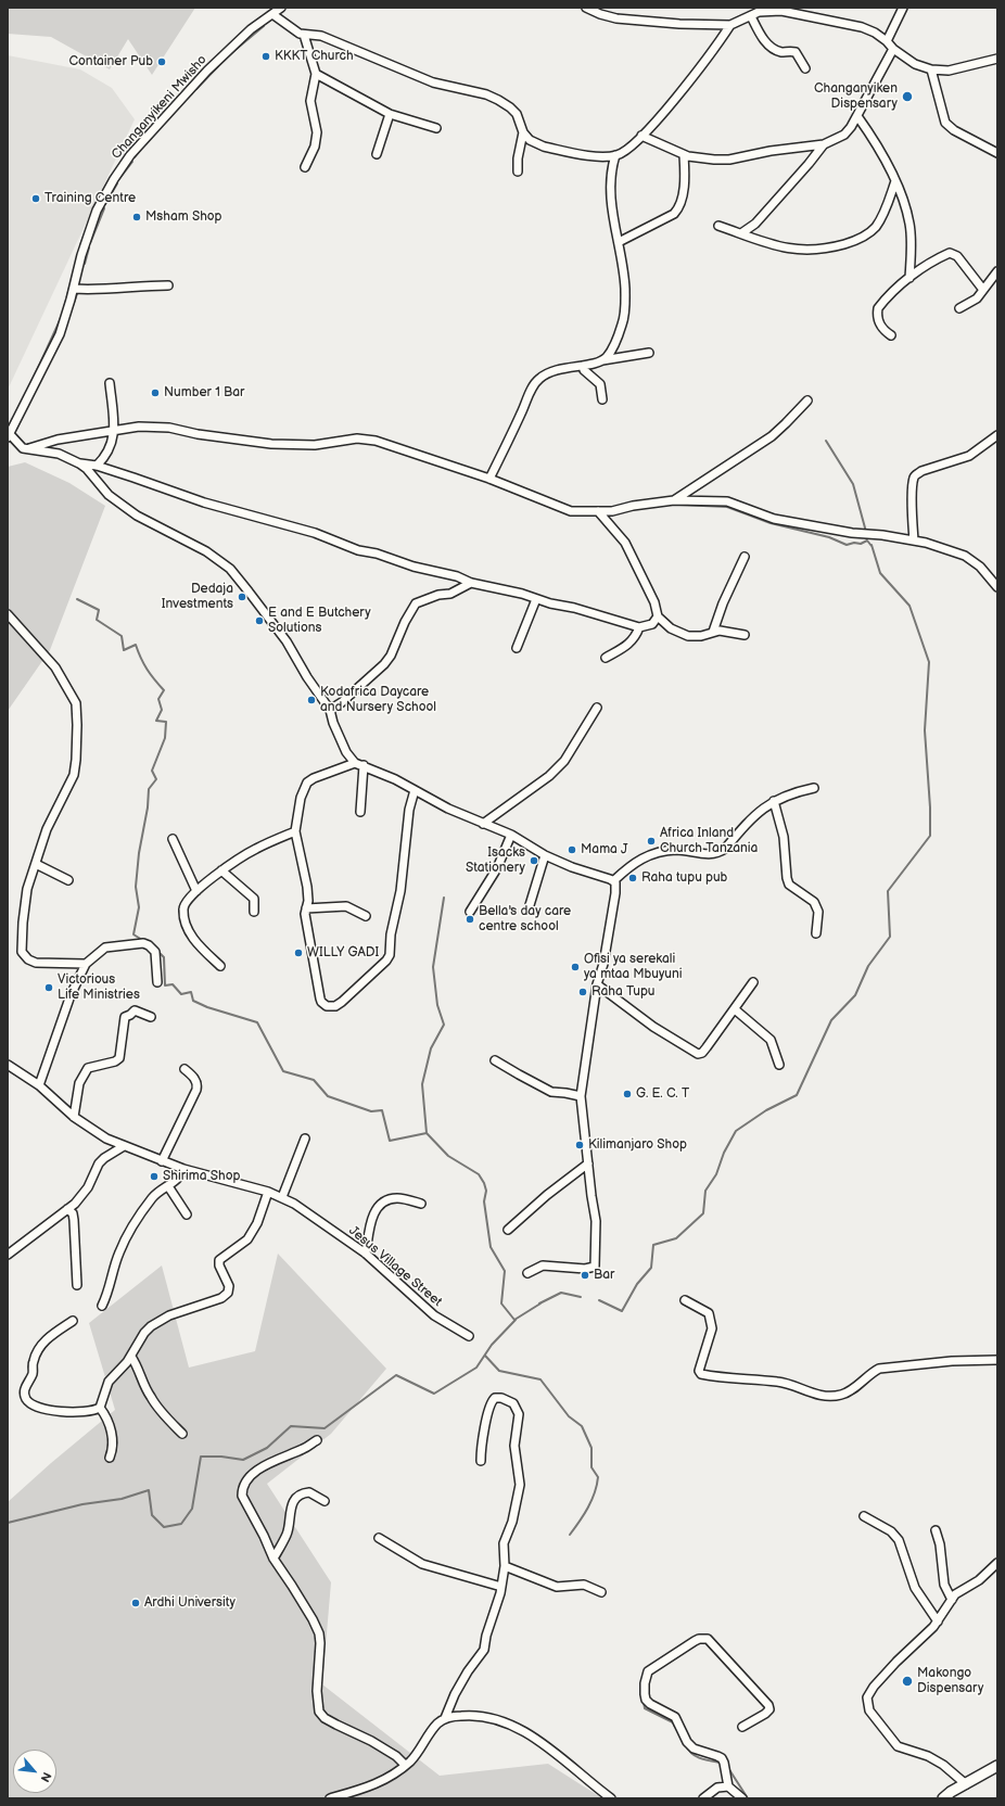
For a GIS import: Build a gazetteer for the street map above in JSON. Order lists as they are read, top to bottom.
{
  "streets": {
    "street": ["Changanyikeni Mwisho", "Jesus Village Street"]
  },
  "places": [
    "KKKT Church",
    "Container Pub",
    "Changanyiken Dispensary",
    "Training Centre",
    "Msham Shop",
    "Number 1 Bar",
    "Dedaja Investments",
    "E and E Butchery Solutions",
    "Kodafrica Daycare and Nursery School",
    "Africa Inland Church Tanzania",
    "Mama J",
    "Isacks Stationery",
    "Raha tupu pub",
    "Bella's day care centre school",
    "WILLY GADI",
    "Ofisi ya serekali ya mtaa Mbuyuni",
    "Victorious Life Ministries",
    "Raha Tupu",
    "G. E. C. T",
    "Kilimanjaro Shop",
    "Shirima Shop",
    "Bar",
    "Ardhi University",
    "Makongo Dispensary"
  ],
  "north": "bottom right"
}
